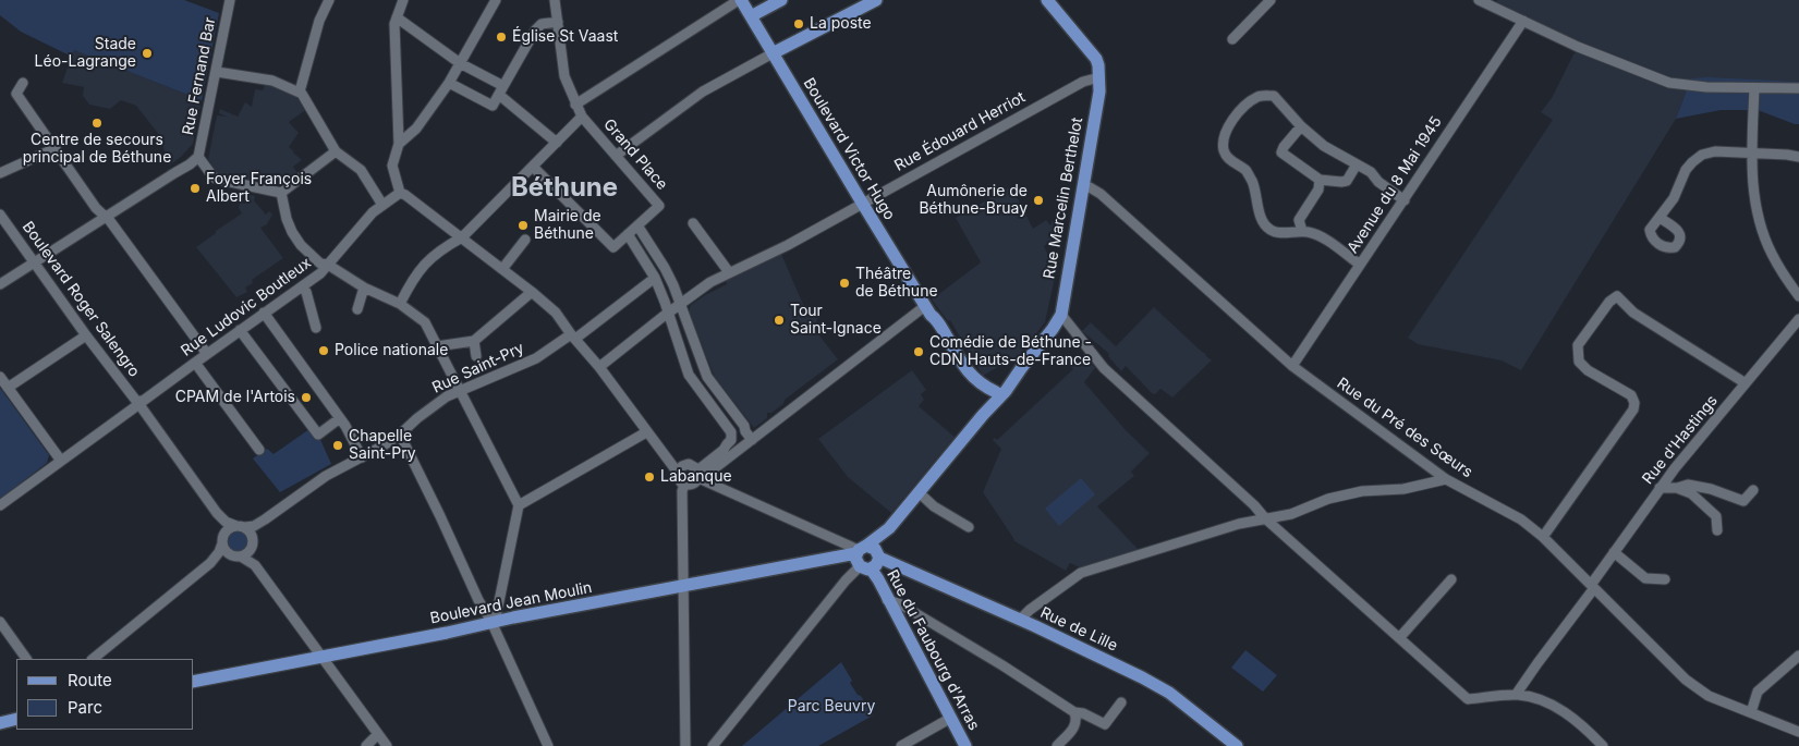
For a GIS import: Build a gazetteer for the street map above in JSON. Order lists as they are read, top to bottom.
{
  "streets": {
    "main road": [
      "Boulevard Victor Hugo",
      "Rue Marcelin Berthelot",
      "Boulevard Jean Moulin",
      "Rue de Lille",
      "Rue du Faubourg d'Arras"
    ],
    "street": [
      "Rue Fernand Bar",
      "Rue Édouard Herriot",
      "Grand Place",
      "Avenue du 8 Mai 1945",
      "Boulevard Roger Salengro",
      "Rue Ludovic Boutleux",
      "Rue Saint-Pry",
      "Rue du Pré des Sœurs",
      "Rue d'Hastings"
    ]
  },
  "crossings": [
    ["Rue Édouard Herriot", "Boulevard Victor Hugo"],
    ["Rue Édouard Herriot", "Rue Marcelin Berthelot"],
    ["Boulevard Victor Hugo", "Rue Marcelin Berthelot"],
    ["Avenue du 8 Mai 1945", "Rue du Pré des Sœurs"],
    ["Rue Marcelin Berthelot", "Rue du Pré des Sœurs"],
    ["Boulevard Roger Salengro", "Rue Ludovic Boutleux"],
    ["Rue du Pré des Sœurs", "Rue d'Hastings"],
    ["Boulevard Jean Moulin", "Rue de Lille"],
    ["Boulevard Jean Moulin", "Rue du Faubourg d'Arras"],
    ["Rue de Lille", "Rue du Faubourg d'Arras"]
  ],
  "districts": ["Béthune"],
  "parks": ["Parc Beuvry"],
  "places": [
    "La poste",
    "Église St Vaast",
    "Stade Léo-Lagrange",
    "Centre de secours principal de Béthune",
    "Foyer François Albert",
    "Aumônerie de Béthune-Bruay",
    "Mairie de Béthune",
    "Théâtre de Béthune",
    "Tour Saint-Ignace",
    "Police nationale",
    "Comédie de Béthune - CDN Hauts-de-France",
    "CPAM de l'Artois",
    "Chapelle Saint-Pry",
    "Labanque"
  ],
  "legend": ["Route", "Parc"]
}
